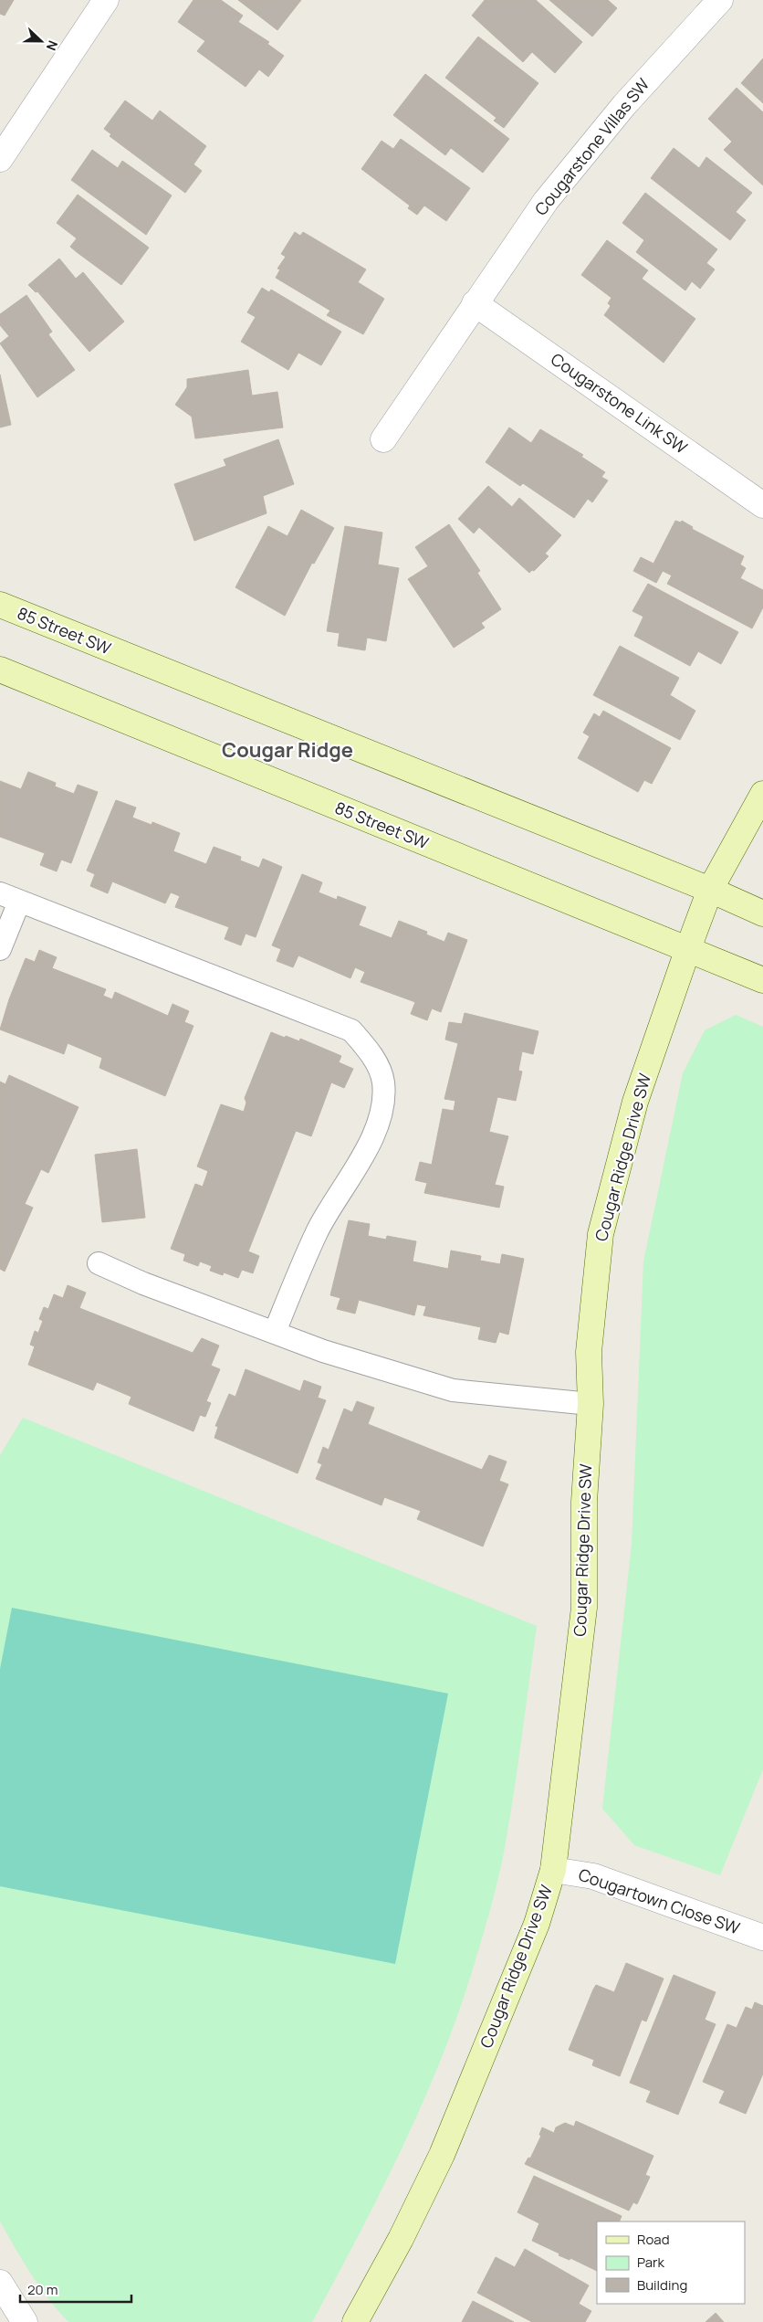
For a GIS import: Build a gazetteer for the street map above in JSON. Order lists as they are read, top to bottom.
{
  "streets": {
    "street": [
      "Cougarstone Villas SW",
      "Cougarstone Link SW",
      "85 Street SW",
      "Cougar Ridge Drive SW",
      "Cougartown Close SW"
    ]
  },
  "crossings": [
    ["Cougarstone Villas SW", "Cougarstone Link SW"],
    ["85 Street SW", "Cougar Ridge Drive SW"],
    ["Cougar Ridge Drive SW", "Cougartown Close SW"]
  ],
  "districts": ["Cougar Ridge"],
  "legend": ["Road", "Park", "Building"],
  "scale_bar": "20 m",
  "north": "right"
}
